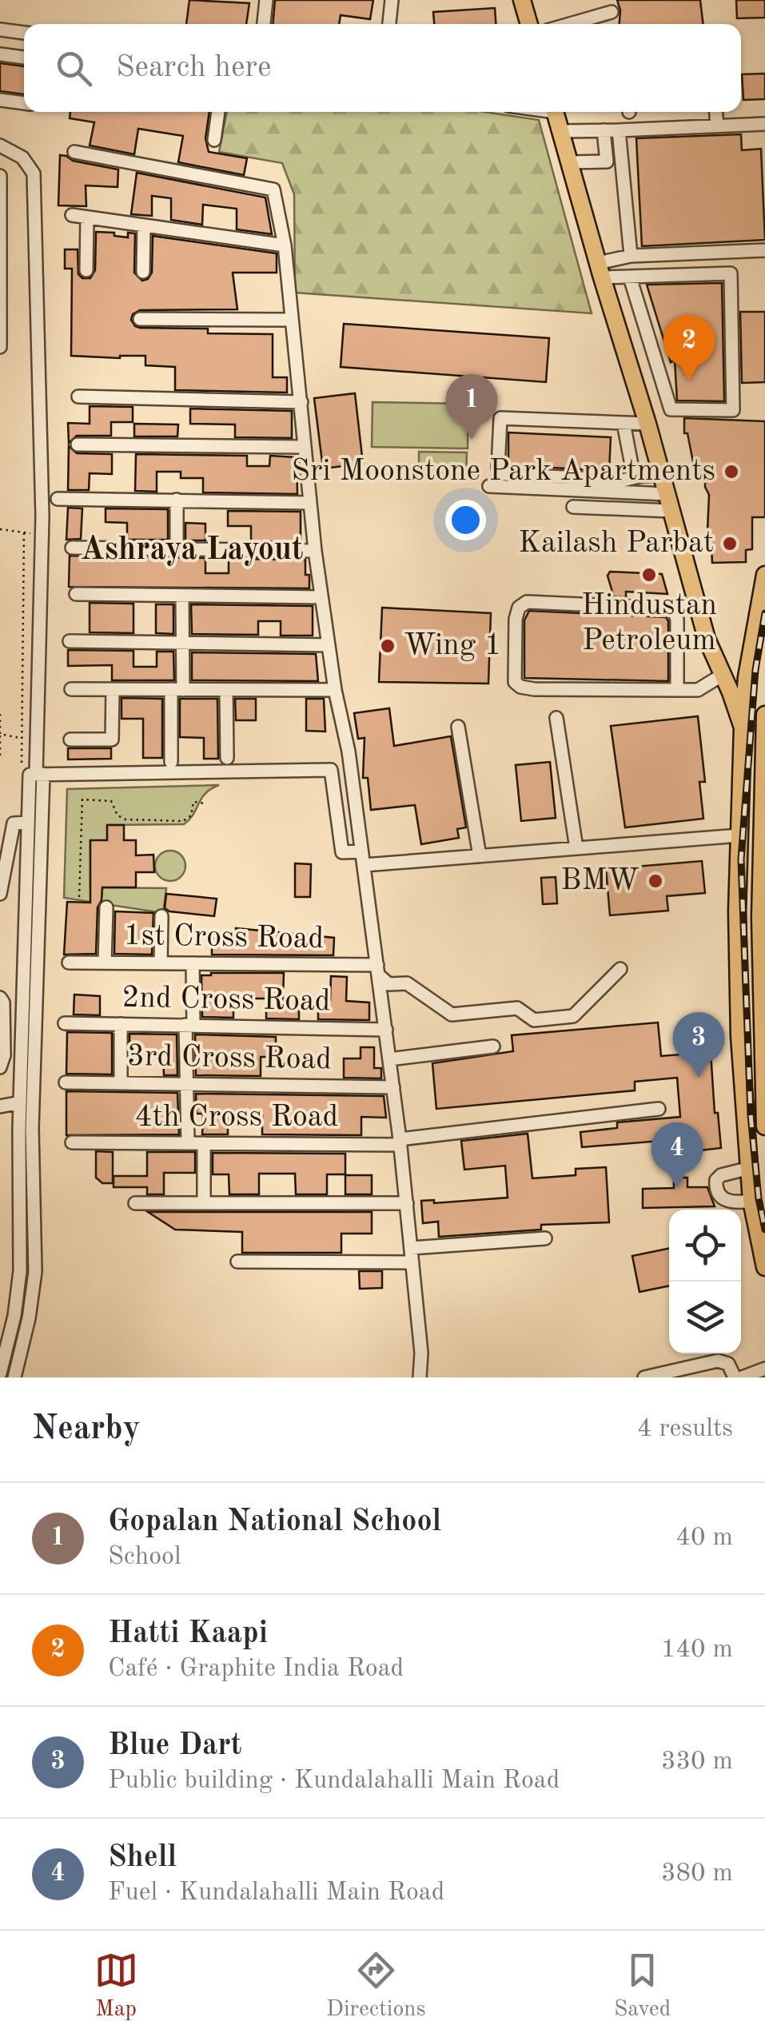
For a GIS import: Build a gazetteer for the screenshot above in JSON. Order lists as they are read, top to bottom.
{
  "streets": {
    "street": [
      "1st Cross Road",
      "2nd Cross Road",
      "3rd Cross Road",
      "4th Cross Road"
    ]
  },
  "districts": ["Ashraya Layout"],
  "places": [
    "Sri Moonstone Park Apartments",
    "Kailash Parbat",
    "Hindustan Petroleum",
    "Wing 1",
    "BMW"
  ],
  "page": {
    "search": "Search here",
    "pins": [
      "2",
      "1",
      "3",
      "4"
    ],
    "heading": ["Nearby", "4 results"],
    "list": [
      {
        "mark": "1",
        "name": "Gopalan National School",
        "note": "School",
        "value": "40 m"
      },
      {
        "mark": "2",
        "name": "Hatti Kaapi",
        "note": "Café · Graphite India Road",
        "value": "140 m"
      },
      {
        "mark": "3",
        "name": "Blue Dart",
        "note": "Public building · Kundalahalli Main Road",
        "value": "330 m"
      },
      {
        "mark": "4",
        "name": "Shell",
        "note": "Fuel · Kundalahalli Main Road",
        "value": "380 m"
      }
    ],
    "nav": ["Map", "Directions", "Saved"]
  }
}
